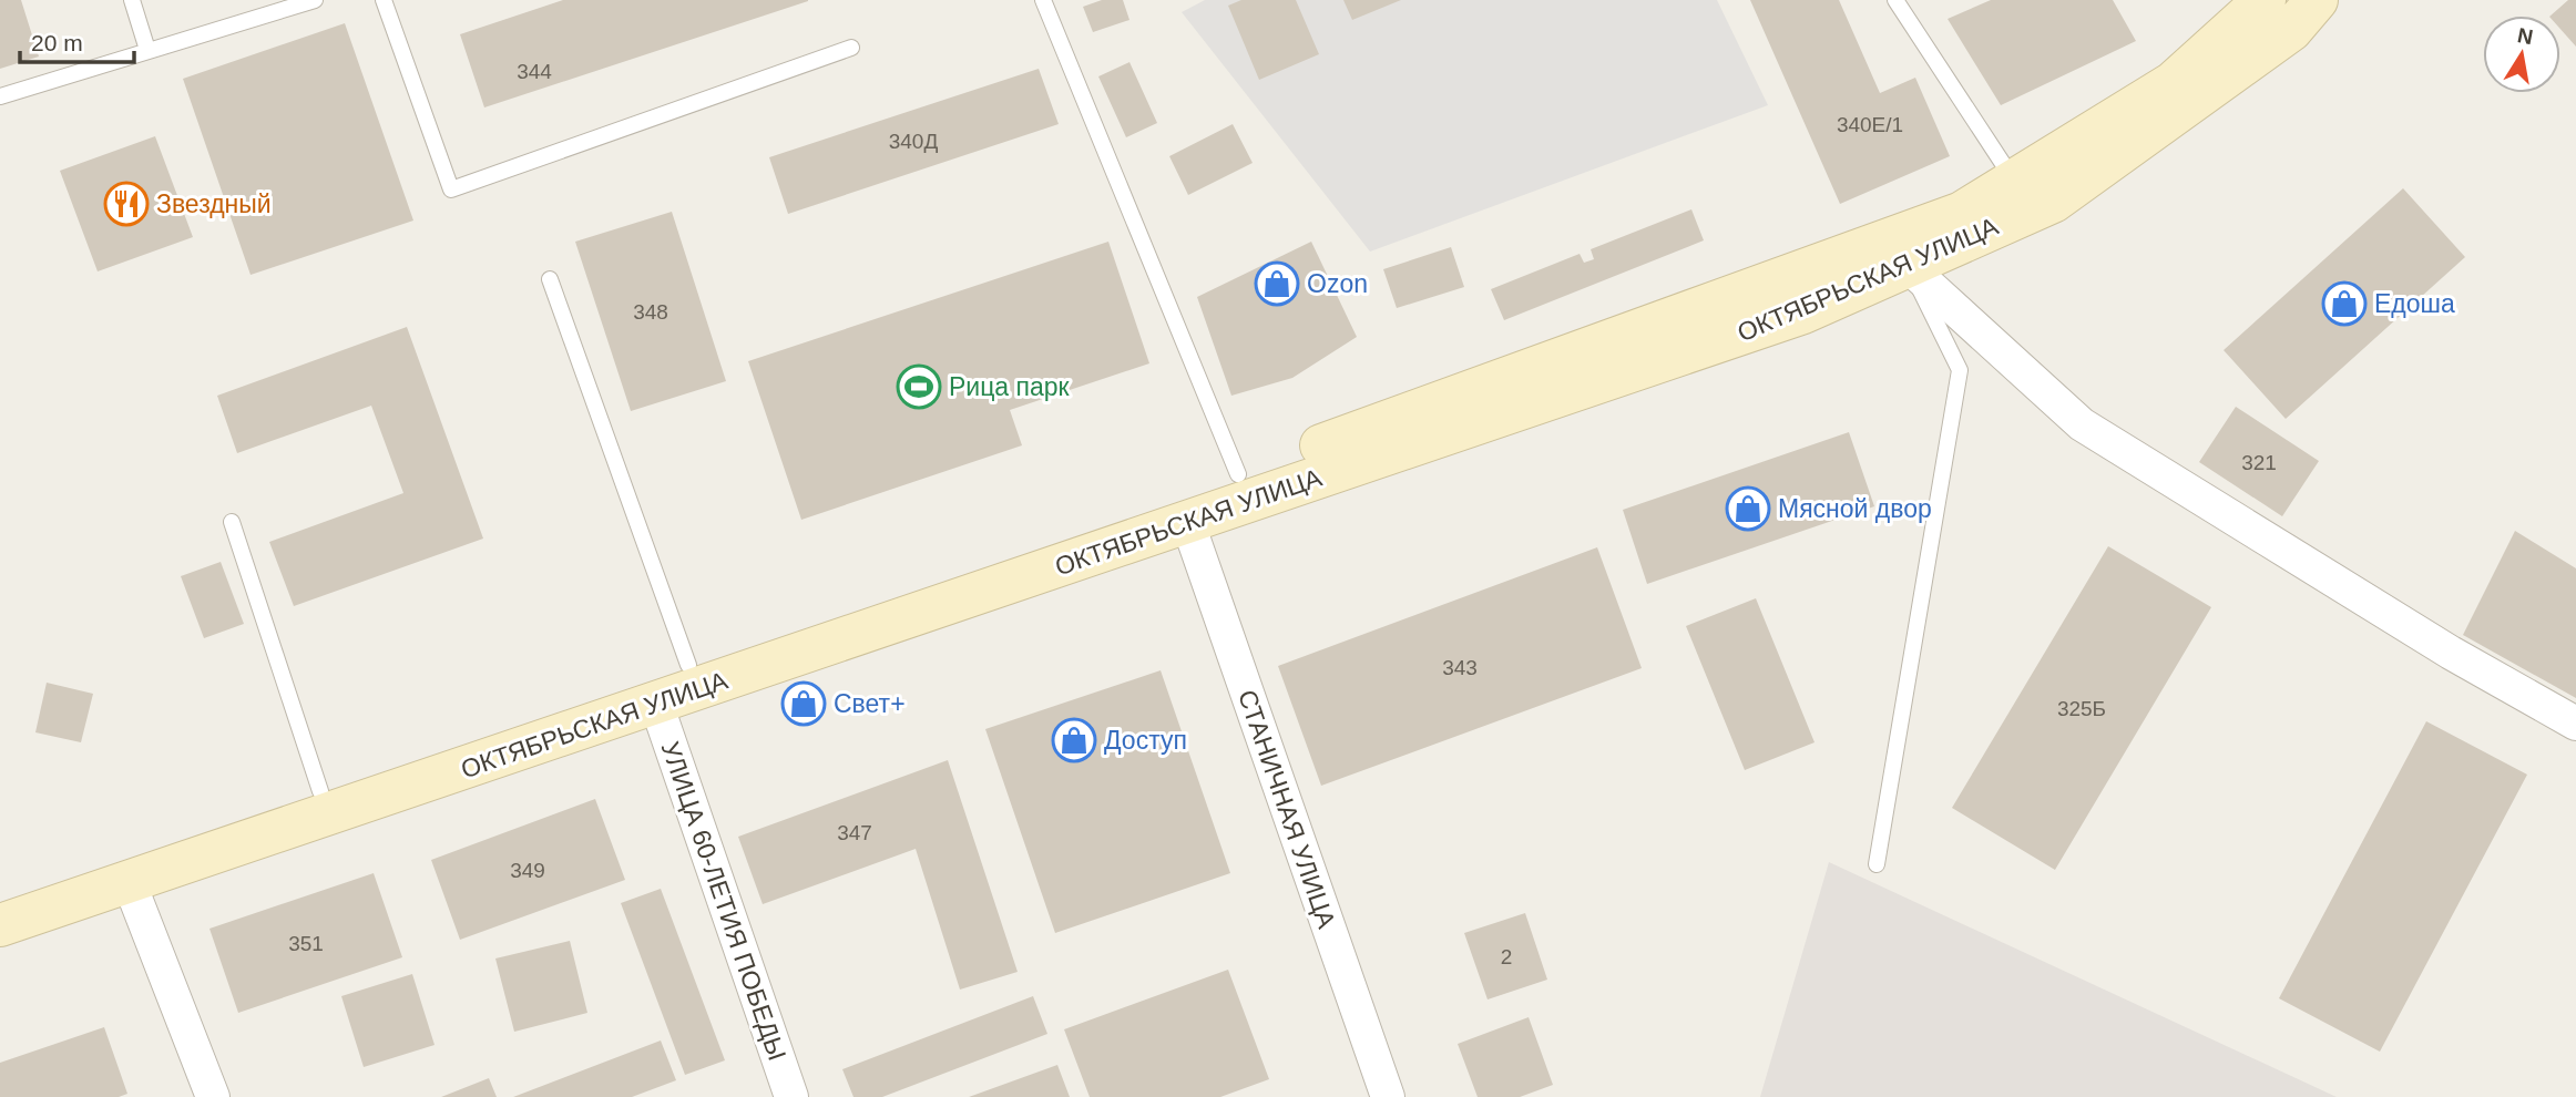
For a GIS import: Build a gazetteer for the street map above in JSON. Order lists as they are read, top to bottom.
{
  "streets": {
    "main road": ["ОКТЯБРЬСКАЯ УЛИЦА"],
    "street": ["СТАНИЧНАЯ УЛИЦА", "УЛИЦА 60-ЛЕТИЯ ПОБЕДЫ"]
  },
  "crossings": [
    ["ОКТЯБРЬСКАЯ УЛИЦА", "СТАНИЧНАЯ УЛИЦА"],
    ["ОКТЯБРЬСКАЯ УЛИЦА", "УЛИЦА 60-ЛЕТИЯ ПОБЕДЫ"]
  ],
  "places": {
    "restaurant": ["Звездный"],
    "shop": [
      "Ozon",
      "Едоша",
      "Мясной двор",
      "Свет+",
      "Доступ"
    ],
    "sports": ["Рица парк"]
  },
  "house_numbers": [
    "344",
    "340Е/1",
    "340Д",
    "348",
    "321",
    "343",
    "325Б",
    "347",
    "349",
    "351",
    "2"
  ],
  "scale_bar": "20 m",
  "north": "top"
}
